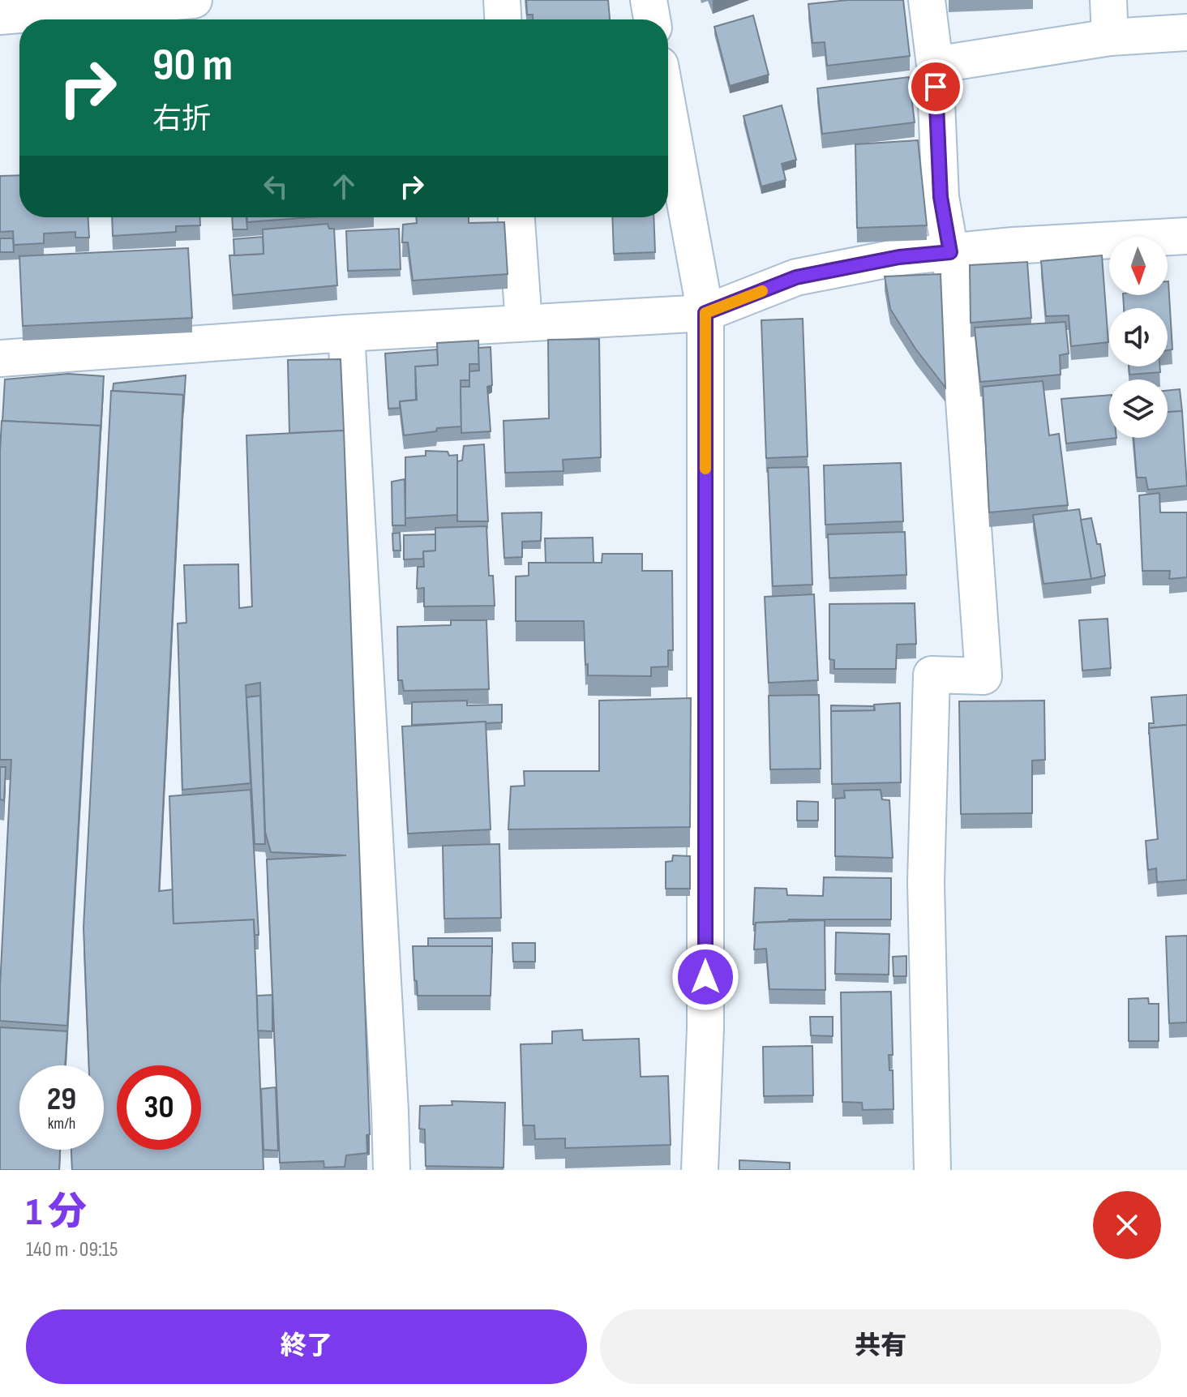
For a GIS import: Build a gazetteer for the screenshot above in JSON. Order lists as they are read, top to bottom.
{
  "north": "bottom",
  "page": {
    "turn": ["90 m", "右折"],
    "speed": "29 km/h",
    "limit": "30",
    "heading": ["1 分", "140 m · 09:15"],
    "buttons": ["終了", "共有"]
  }
}
